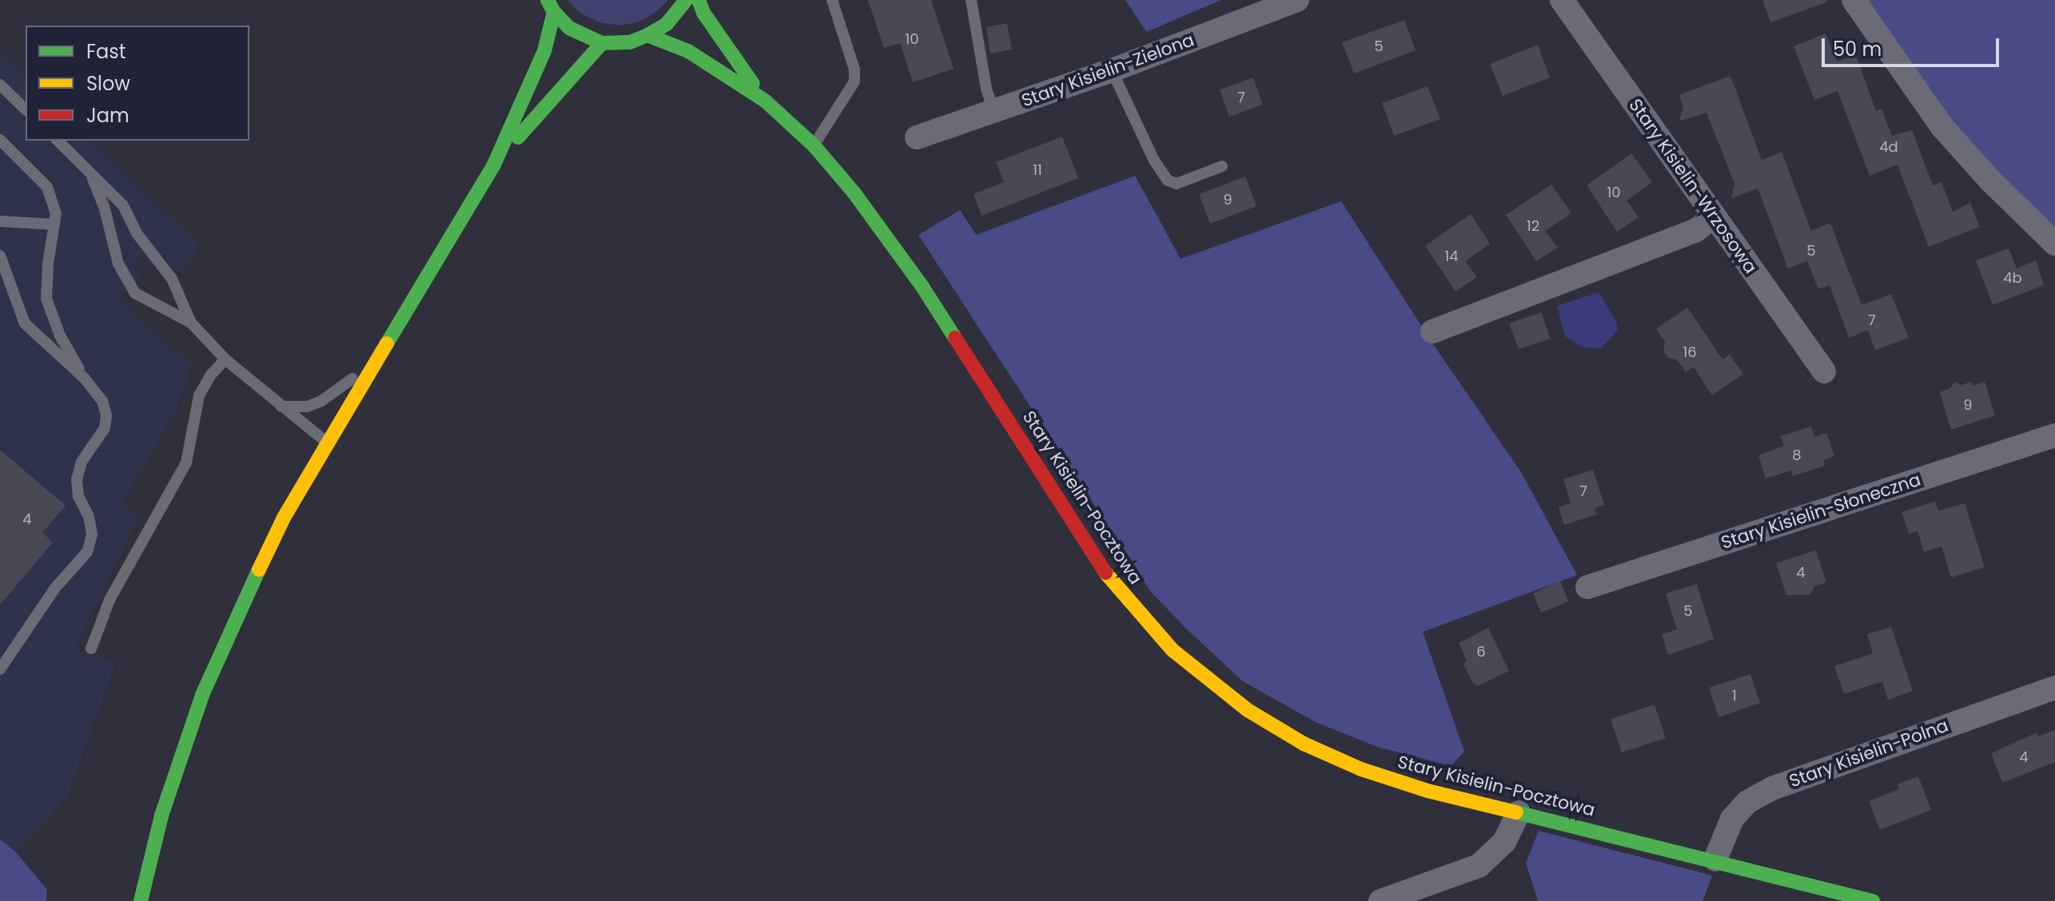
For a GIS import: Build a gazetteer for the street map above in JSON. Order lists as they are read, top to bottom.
{
  "streets": {
    "street": [
      "Stary Kisielin-Zielona",
      "Stary Kisielin-Wrzosowa",
      "Stary Kisielin-Pocztowa",
      "Stary Kisielin-Słoneczna",
      "Stary Kisielin-Polna"
    ]
  },
  "crossings": [
    ["Stary Kisielin-Pocztowa", "Stary Kisielin-Polna"]
  ],
  "house_numbers": [
    "10",
    "5",
    "7",
    "4d",
    "11",
    "10",
    "9",
    "12",
    "5",
    "14",
    "4b",
    "7",
    "16",
    "9",
    "8",
    "7",
    "4",
    "4",
    "5",
    "6",
    "1",
    "4"
  ],
  "legend": ["Fast", "Slow", "Jam"],
  "scale_bar": "50 m"
}
